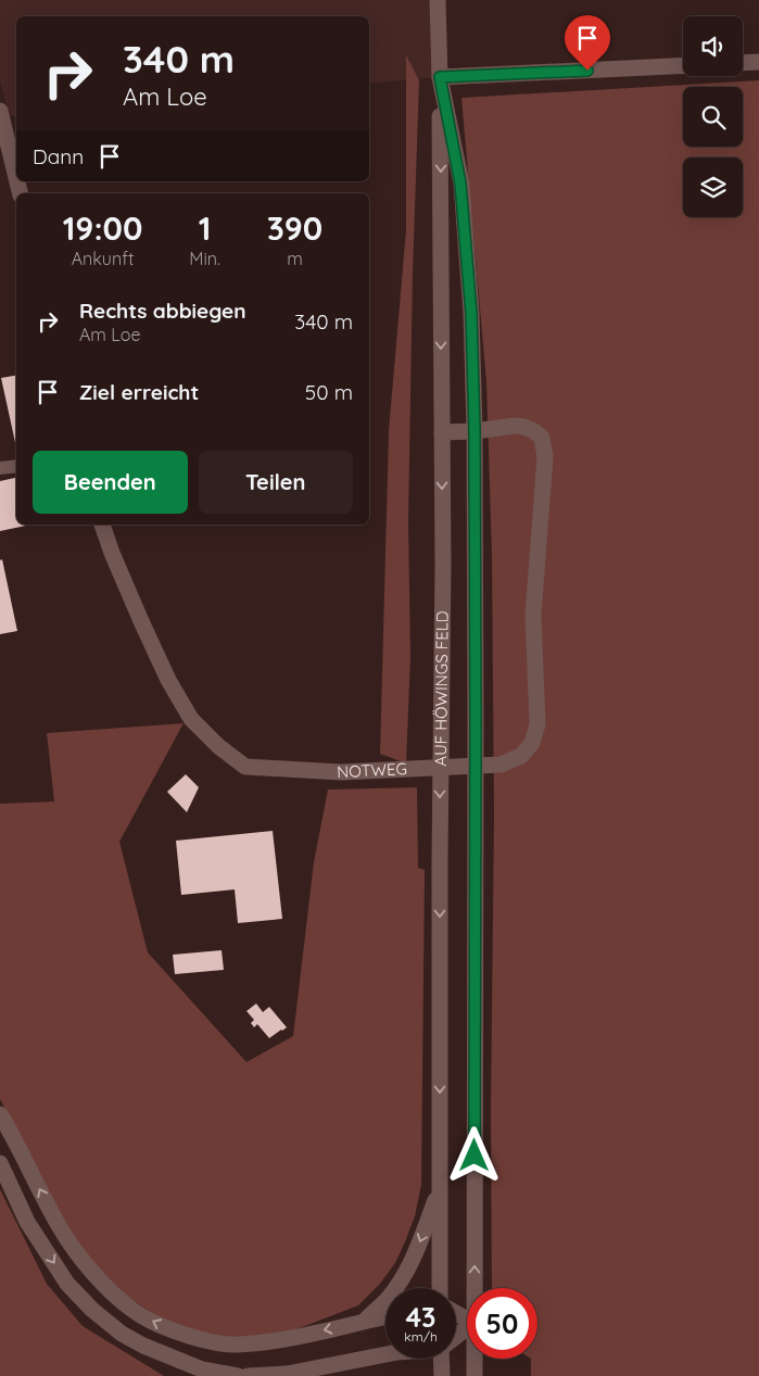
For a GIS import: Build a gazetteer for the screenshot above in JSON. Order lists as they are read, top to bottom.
{
  "streets": {
    "main road": ["AUF HÖWINGS FELD", "NOTWEG"]
  },
  "crossings": [
    ["AUF HÖWINGS FELD", "NOTWEG"]
  ],
  "page": {
    "turn": ["340 m", "Am Loe"],
    "then": "Dann",
    "eta": [
      "19:00",
      "Ankunft",
      "1",
      "Min.",
      "390",
      "m"
    ],
    "list": [
      {
        "name": "Rechts abbiegen",
        "note": "Am Loe",
        "value": "340 m"
      },
      {
        "name": "Ziel erreicht",
        "value": "50 m"
      }
    ],
    "buttons": ["Beenden", "Teilen"],
    "speed": "43 km/h",
    "limit": "50"
  }
}
